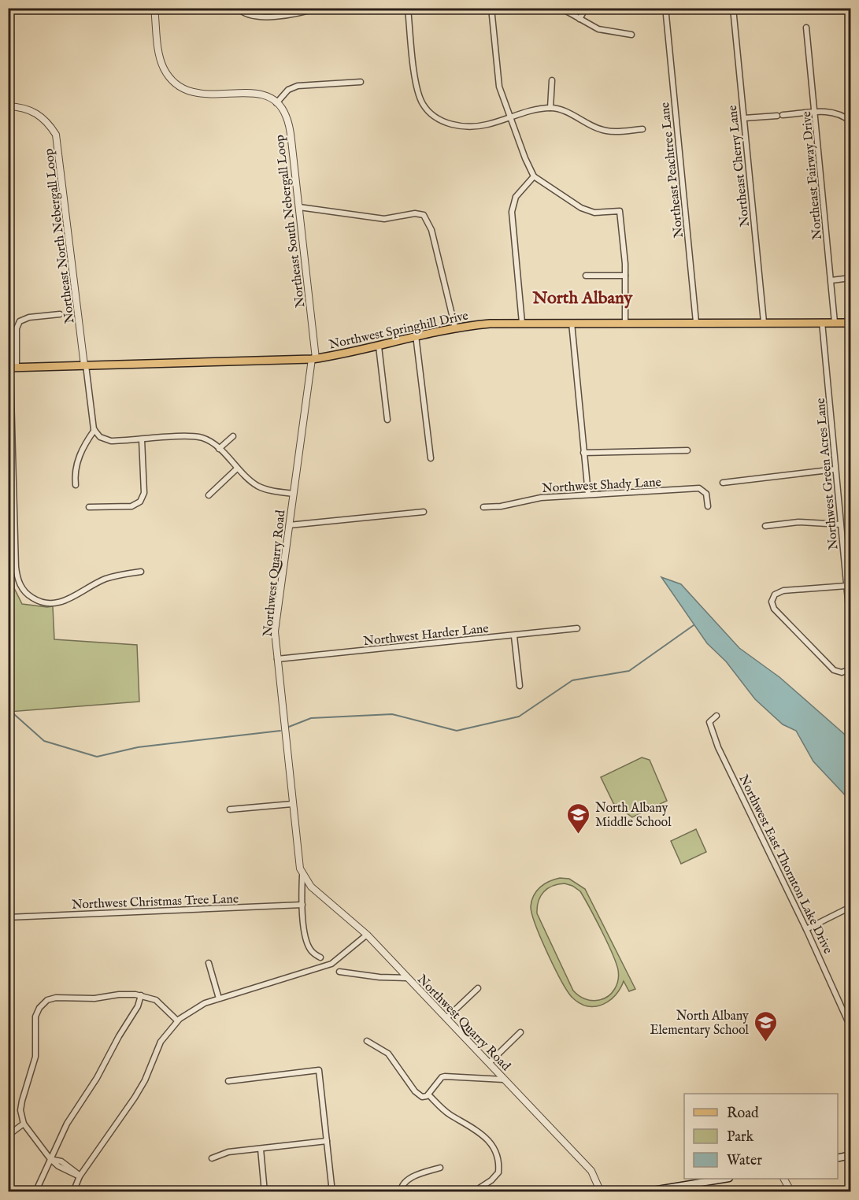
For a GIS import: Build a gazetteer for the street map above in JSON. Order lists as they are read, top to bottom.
{
  "streets": {
    "main road": ["Northwest Springhill Drive"],
    "street": [
      "Northeast Cherry Lane",
      "Northeast Peachtree Lane",
      "Northeast Fairway Drive",
      "Northeast South Nebergall Loop",
      "Northeast North Nebergall Loop",
      "Northwest Green Acres Lane",
      "Northwest Shady Lane",
      "Northwest Quarry Road",
      "Northwest Harder Lane",
      "Northwest East Thornton Lake Drive",
      "Northwest Christmas Tree Lane"
    ]
  },
  "crossings": [
    ["Northeast Cherry Lane", "Northwest Springhill Drive"],
    ["Northeast Peachtree Lane", "Northwest Springhill Drive"],
    ["Northeast Fairway Drive", "Northwest Springhill Drive"],
    ["Northeast South Nebergall Loop", "Northwest Springhill Drive"],
    ["Northeast South Nebergall Loop", "Northwest Quarry Road"],
    ["Northeast North Nebergall Loop", "Northwest Springhill Drive"],
    ["Northwest Springhill Drive", "Northwest Green Acres Lane"],
    ["Northwest Springhill Drive", "Northwest Quarry Road"],
    ["Northwest Quarry Road", "Northwest Harder Lane"],
    ["Northwest Quarry Road", "Northwest Christmas Tree Lane"]
  ],
  "districts": ["North Albany"],
  "places": {
    "school or university": ["North Albany Middle School", "North Albany Elementary School"]
  },
  "legend": ["Road", "Park", "Water"]
}
